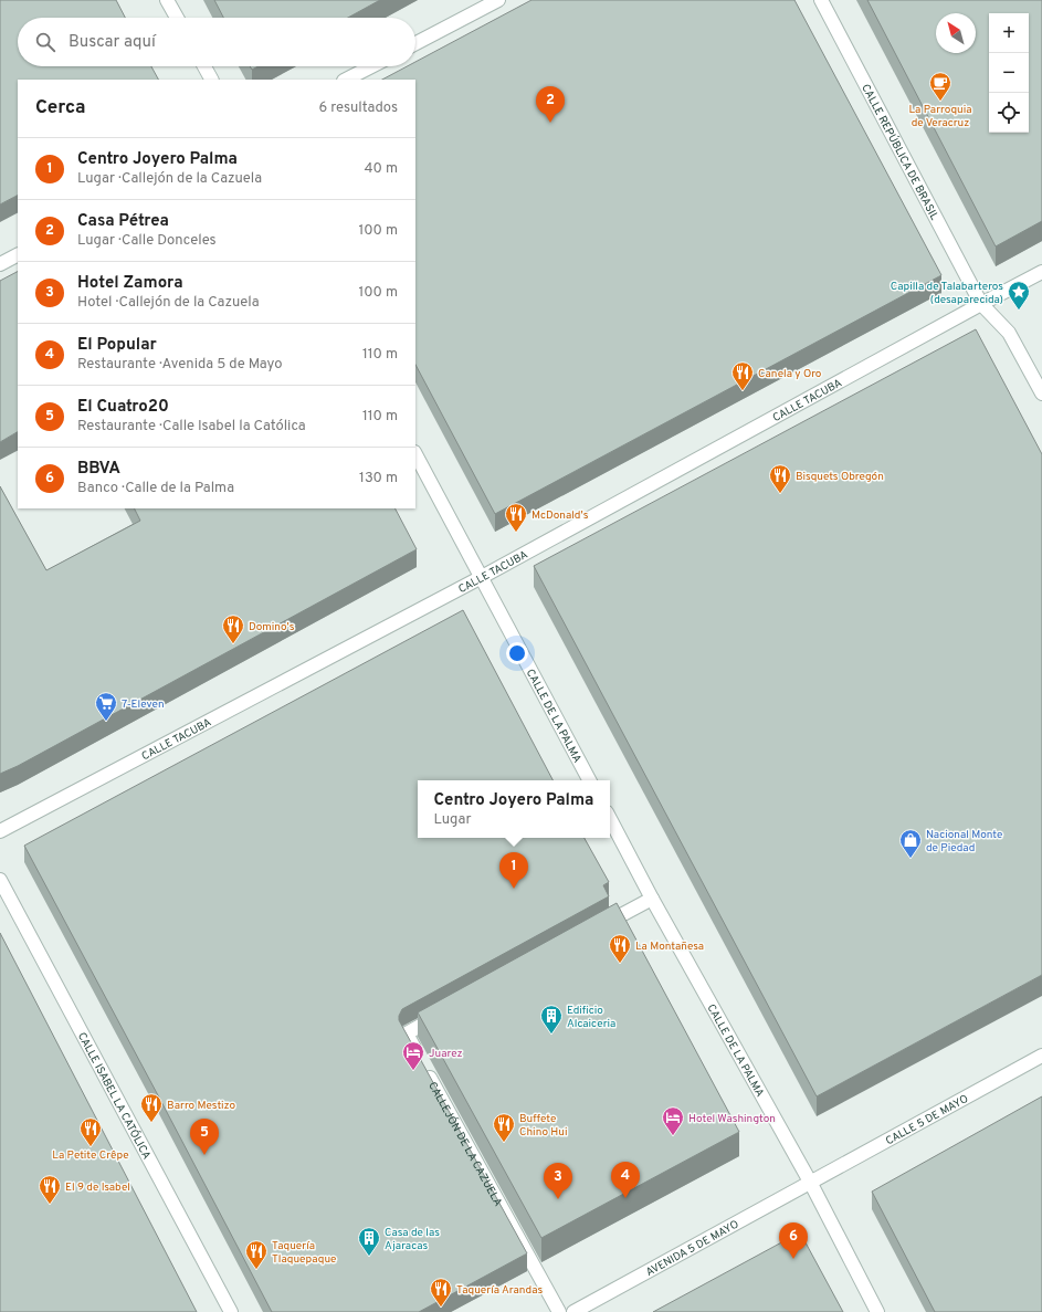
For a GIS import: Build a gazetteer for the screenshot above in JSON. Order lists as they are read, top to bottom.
{
  "streets": {
    "street": [
      "CALLE REPÚBLICA DE BRASIL",
      "CALLE TACUBA",
      "CALLE DE LA PALMA",
      "CALLE ISABEL LA CATÓLICA",
      "CALLE 5 DE MAYO",
      "CALLEJÓN DE LA CAZUELA",
      "AVENIDA 5 DE MAYO"
    ]
  },
  "crossings": [
    ["CALLE REPÚBLICA DE BRASIL", "CALLE TACUBA"],
    ["CALLE TACUBA", "CALLE DE LA PALMA"],
    ["CALLE DE LA PALMA", "CALLE 5 DE MAYO"],
    ["CALLE DE LA PALMA", "AVENIDA 5 DE MAYO"],
    ["CALLE 5 DE MAYO", "AVENIDA 5 DE MAYO"]
  ],
  "places": {
    "cafe": ["La Parroquia de Veracruz"],
    "place": ["Capilla de Talabarteros (desaparecida)"],
    "restaurant": [
      "Canela y Oro",
      "Bisquets Obregón",
      "McDonald's",
      "Domino's",
      "La Montañesa",
      "Barro Mestizo",
      "Buffete Chino Hui",
      "La Petite Crêpe",
      "El 9 de Isabel",
      "Taquería Tlaquepaque",
      "Taquería Arandas"
    ],
    "supermarket": ["7-Eleven"],
    "shop": ["Nacional Monte de Piedad"],
    "building": ["Edificio Alcaiceria", "Casa de las Ajaracas"],
    "hotel": ["Juarez", "Hotel Washington"]
  },
  "north": "top left",
  "page": {
    "map_buttons": ["+", "−"],
    "search": "Buscar aquí",
    "heading": ["Cerca", "6 resultados"],
    "pins": [
      "2",
      "1",
      "5",
      "4",
      "3",
      "6"
    ],
    "list": [
      {
        "mark": "1",
        "name": "Centro Joyero Palma",
        "note": "Lugar · Callejón de la Cazuela",
        "value": "40 m"
      },
      {
        "mark": "2",
        "name": "Casa Pétrea",
        "note": "Lugar · Calle Donceles",
        "value": "100 m"
      },
      {
        "mark": "3",
        "name": "Hotel Zamora",
        "note": "Hotel · Callejón de la Cazuela",
        "value": "100 m"
      },
      {
        "mark": "4",
        "name": "El Popular",
        "note": "Restaurante · Avenida 5 de Mayo",
        "value": "110 m"
      },
      {
        "mark": "5",
        "name": "El Cuatro20",
        "note": "Restaurante · Calle Isabel la Católica",
        "value": "110 m"
      },
      {
        "mark": "6",
        "name": "BBVA",
        "note": "Banco · Calle de la Palma",
        "value": "130 m"
      }
    ],
    "popup": ["Centro Joyero Palma", "Lugar"]
  }
}
